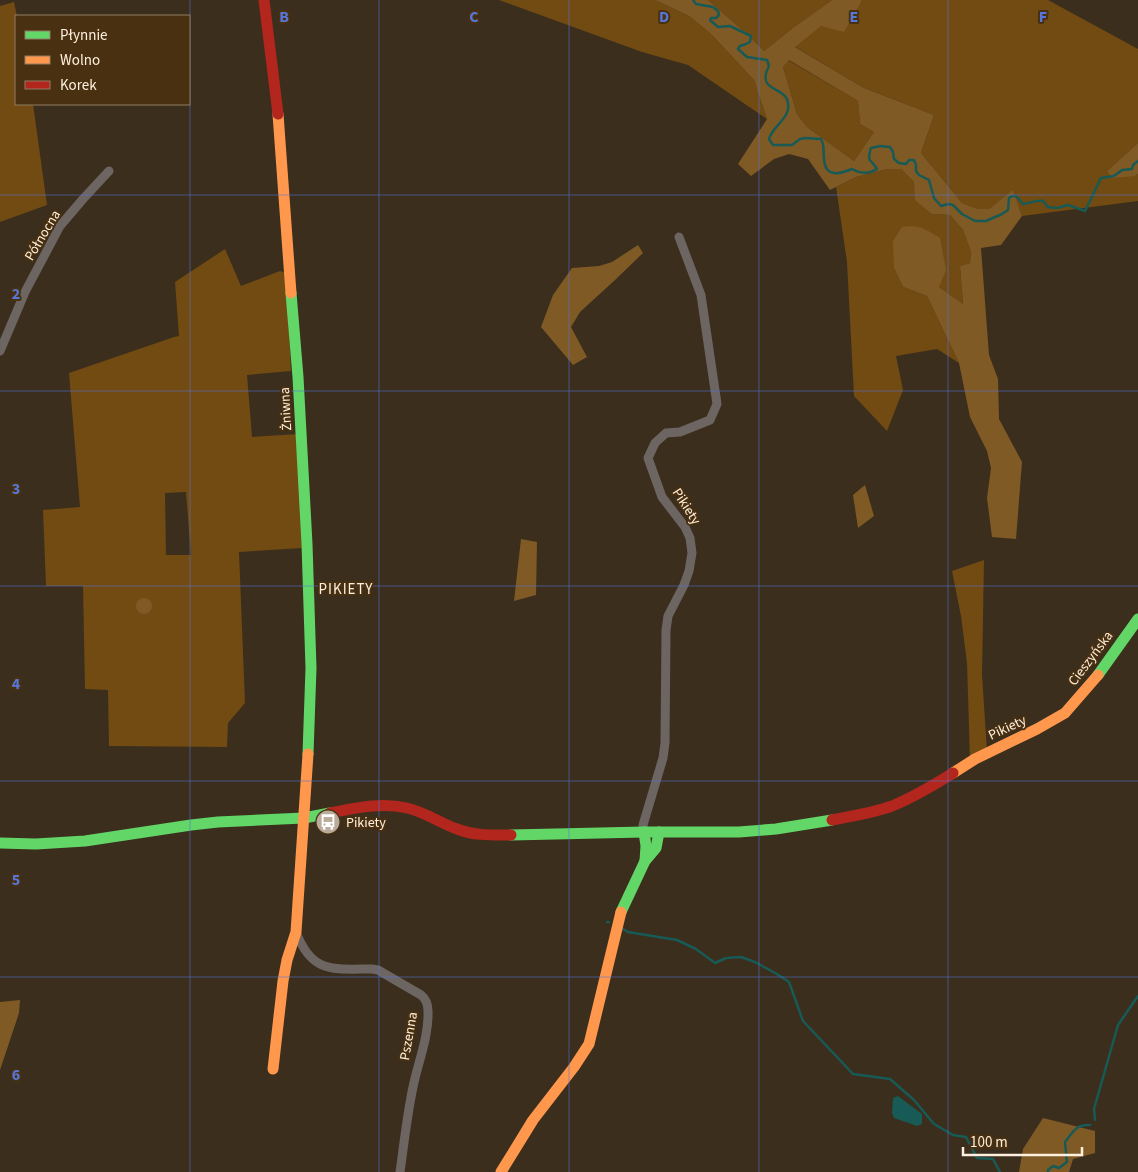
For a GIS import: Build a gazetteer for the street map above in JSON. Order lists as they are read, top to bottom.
{
  "streets": {
    "street": [
      "Północna",
      "Żniwna",
      "Pikiety",
      "Cieszyńska",
      "Pszenna"
    ]
  },
  "crossings": [
    ["Żniwna", "Pikiety"],
    ["Pikiety", "Cieszyńska"]
  ],
  "districts": ["PIKIETY"],
  "places": {
    "bus stop": ["Pikiety"]
  },
  "legend": ["Płynnie", "Wolno", "Korek"],
  "scale_bar": "100 m",
  "grid": {
    "columns": [
      "B",
      "C",
      "D",
      "E",
      "F"
    ],
    "rows": [
      "2",
      "3",
      "4",
      "5",
      "6"
    ]
  }
}
